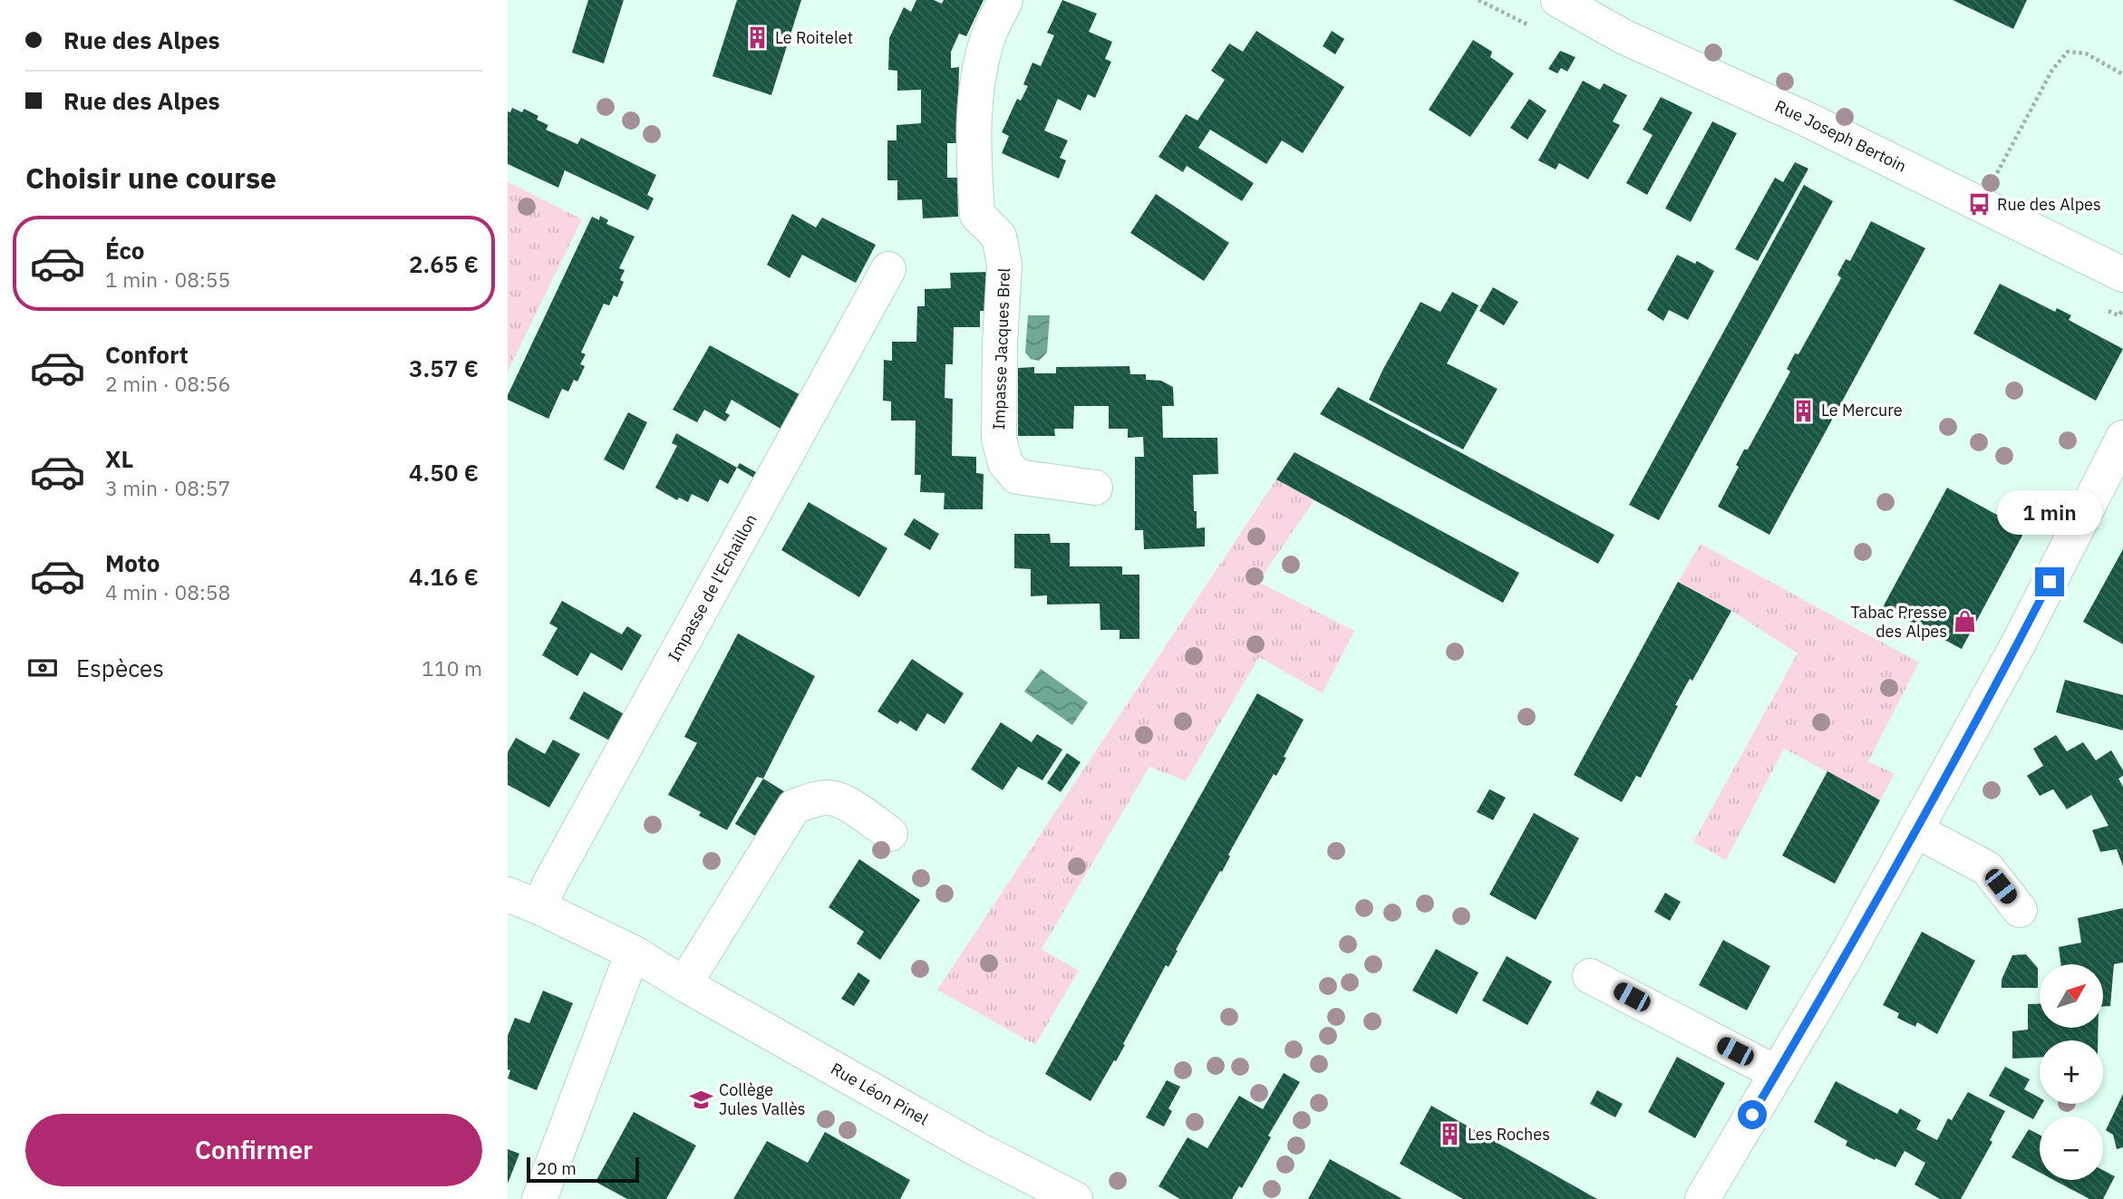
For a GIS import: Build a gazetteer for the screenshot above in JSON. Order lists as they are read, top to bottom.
{
  "streets": {
    "street": [
      "Rue Joseph Bertoin",
      "Impasse Jacques Brel",
      "Impasse de l'Echaillon",
      "Rue Léon Pinel"
    ]
  },
  "crossings": [
    ["Impasse de l'Echaillon", "Rue Léon Pinel"]
  ],
  "places": {
    "building": ["Le Roitelet", "Le Mercure", "Les Roches"],
    "bus stop": ["Rue des Alpes"],
    "shop": ["Tabac Presse des Alpes"],
    "school or university": ["Collège Jules Vallès"]
  },
  "scale_bar": "20 m",
  "north": "top right",
  "page": {
    "banner": ["Rue des Alpes", "Rue des Alpes"],
    "heading": "Choisir une course",
    "list": [
      {
        "name": "Éco",
        "note": "1 min · 08:55",
        "value": "2.65 €"
      },
      {
        "name": "Confort",
        "note": "2 min · 08:56",
        "value": "3.57 €"
      },
      {
        "name": "XL",
        "note": "3 min · 08:57",
        "value": "4.50 €"
      },
      {
        "name": "Moto",
        "note": "4 min · 08:58",
        "value": "4.16 €"
      }
    ],
    "bubble": "1 min",
    "pay": ["Espèces", "110 m"],
    "map_buttons": ["+", "−"],
    "buttons": "Confirmer",
    "scale": "20 m"
  }
}
